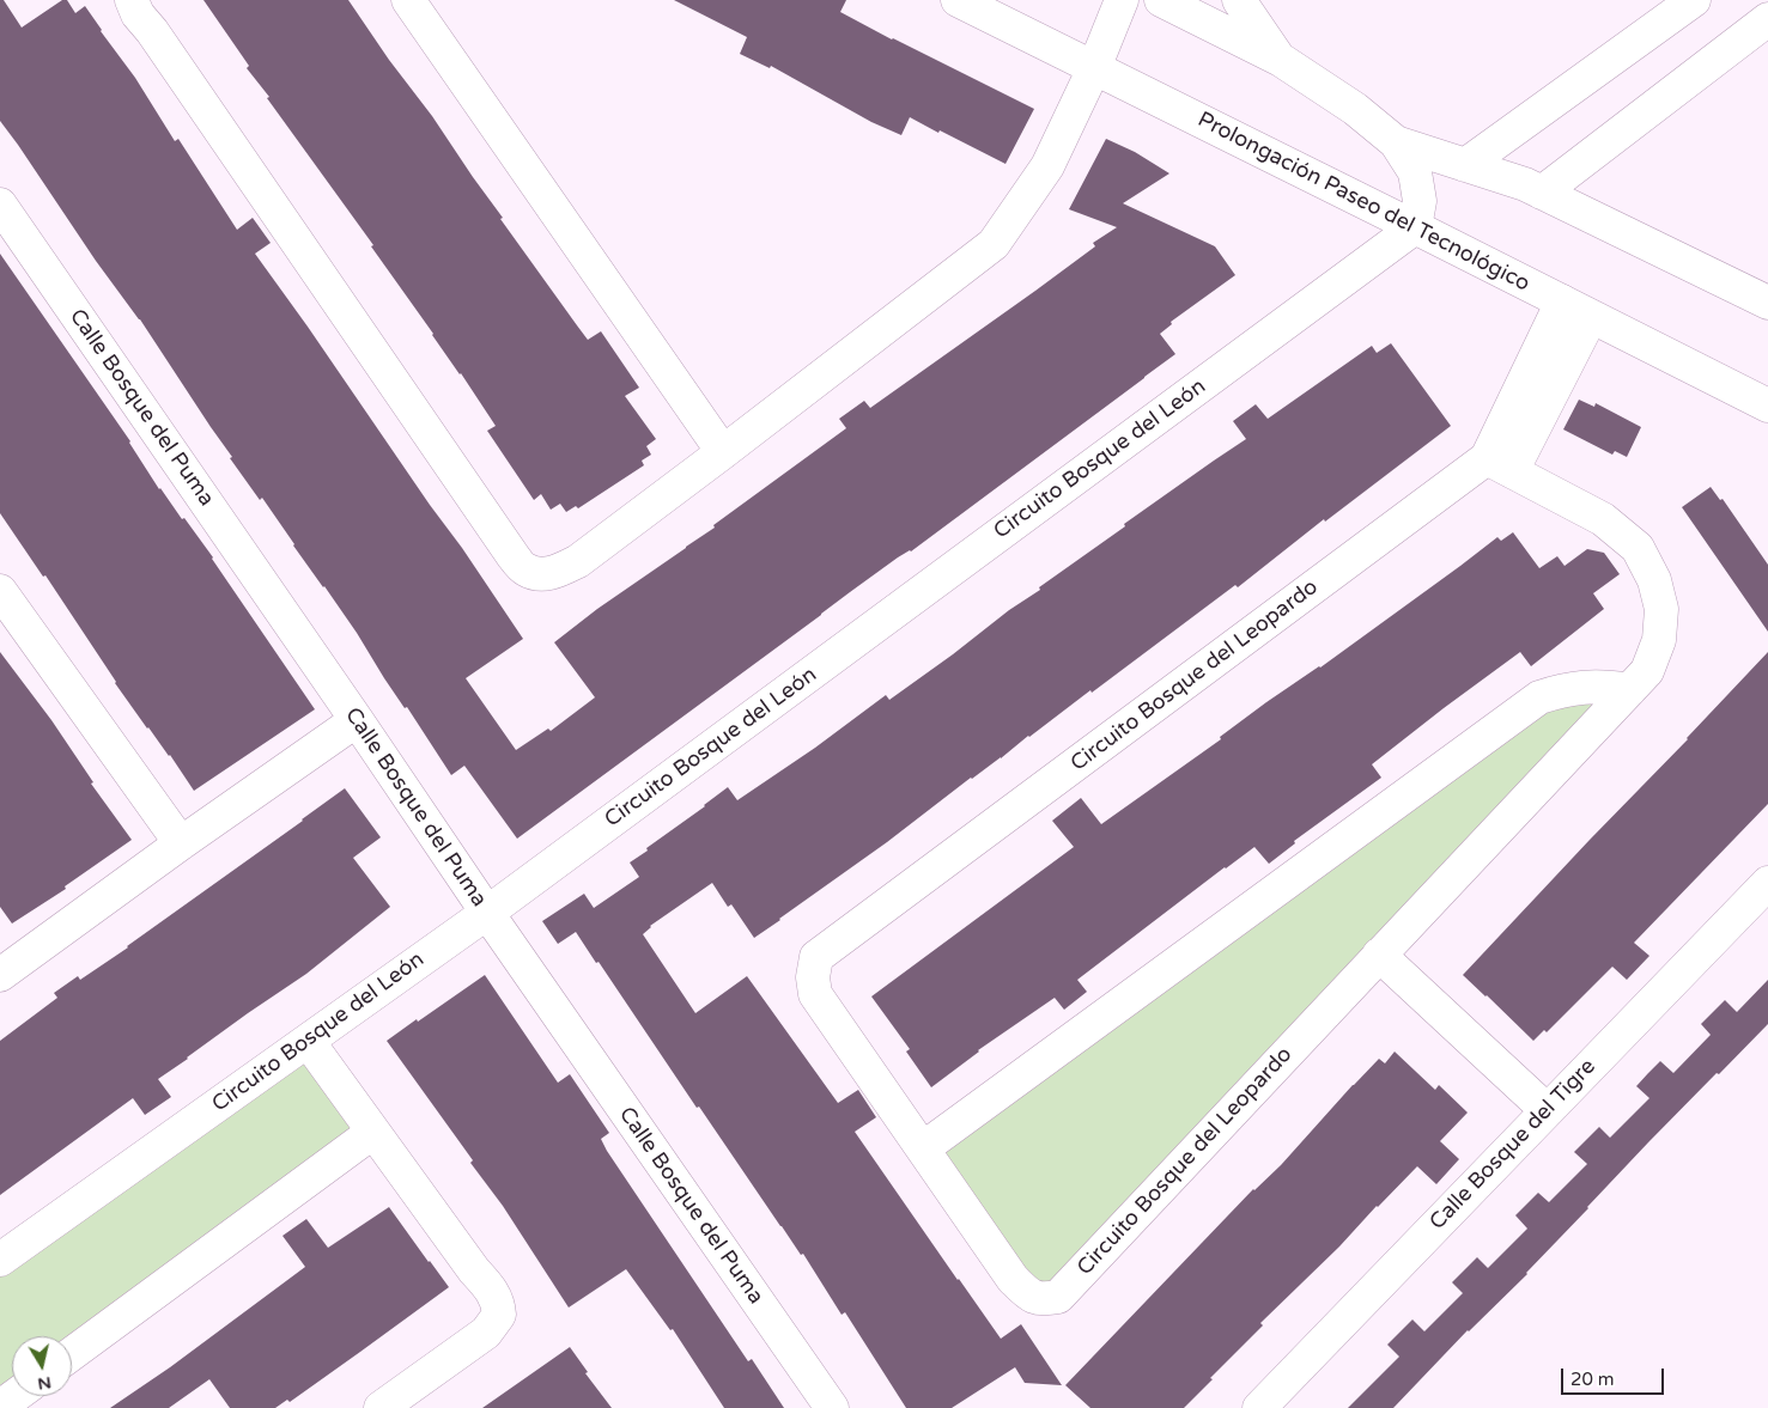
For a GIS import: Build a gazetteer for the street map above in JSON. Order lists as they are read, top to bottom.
{
  "streets": {
    "street": [
      "Prolongación Paseo del Tecnológico",
      "Calle Bosque del Puma",
      "Circuito Bosque del León",
      "Circuito Bosque del Leopardo",
      "Calle Bosque del Tigre"
    ]
  },
  "crossings": [
    ["Prolongación Paseo del Tecnológico", "Circuito Bosque del León"],
    ["Calle Bosque del Puma", "Circuito Bosque del León"]
  ],
  "scale_bar": "20 m",
  "north": "bottom"
}
